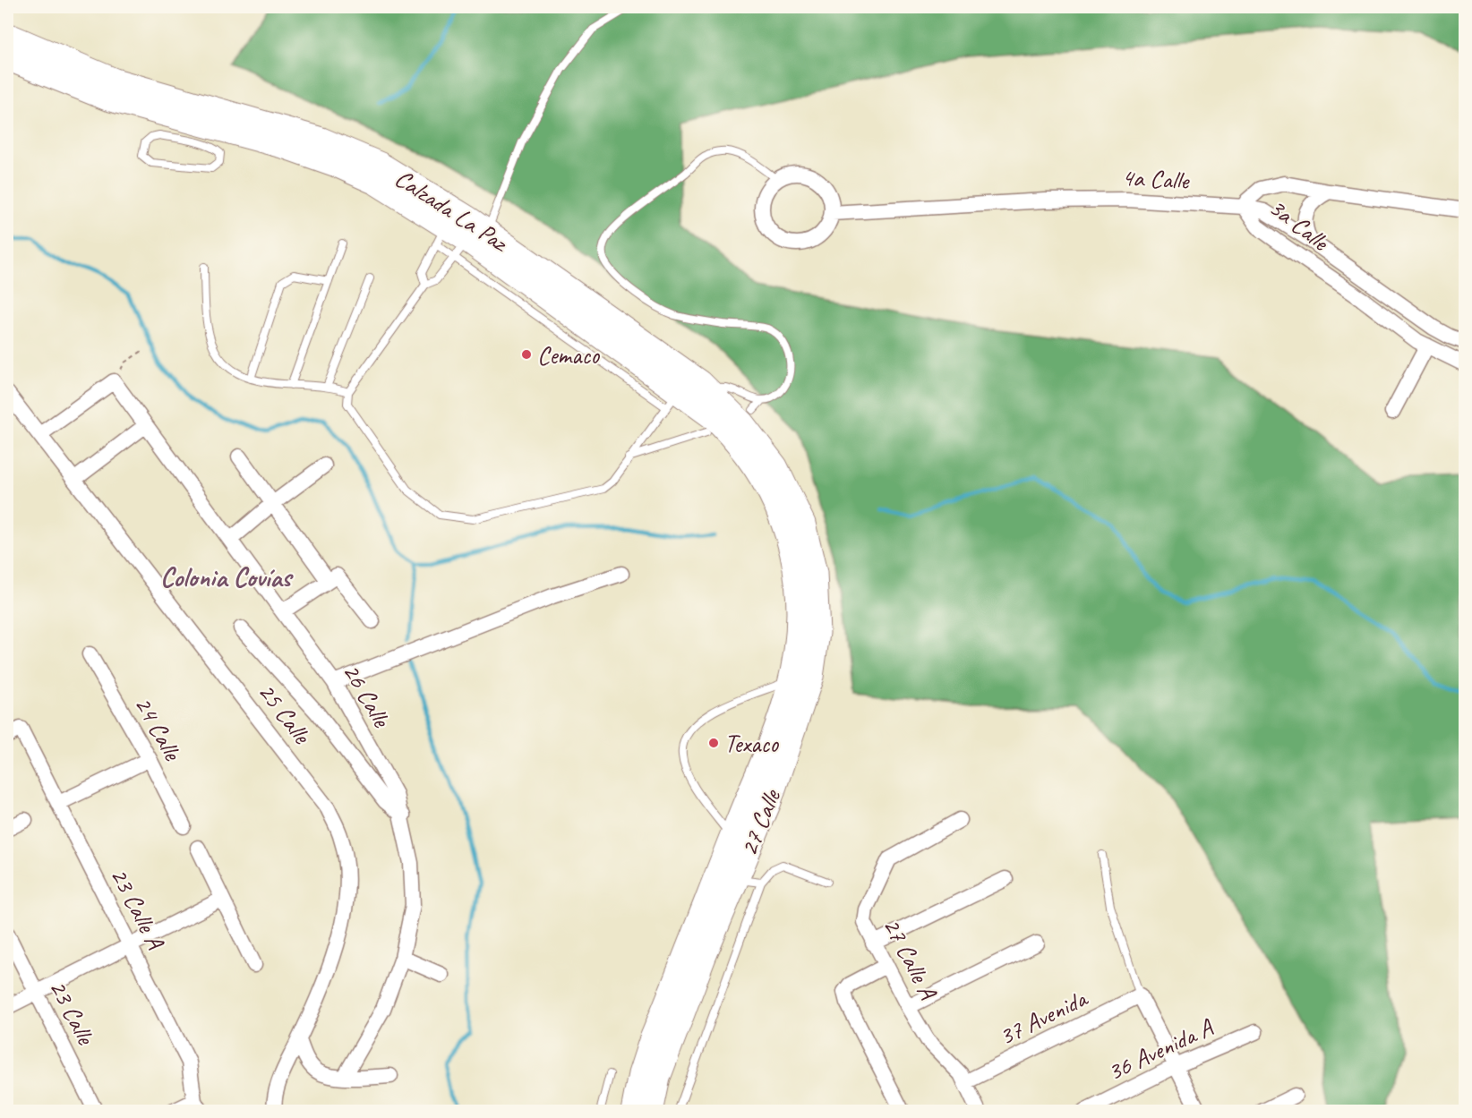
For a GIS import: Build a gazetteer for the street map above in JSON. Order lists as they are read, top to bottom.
{
  "streets": {
    "main road": ["Calzada La Paz", "27 Calle"],
    "street": [
      "4a Calle",
      "3a Calle",
      "26 Calle",
      "25 Calle",
      "24 Calle",
      "23 Calle A",
      "27 Calle A",
      "23 Calle",
      "37 Avenida",
      "36 Avenida A"
    ]
  },
  "crossings": [
    ["4a Calle", "3a Calle"],
    ["Calzada La Paz", "27 Calle"],
    ["27 Calle A", "37 Avenida"]
  ],
  "districts": ["Colonia Covías"],
  "places": ["Cemaco", "Texaco"]
}
